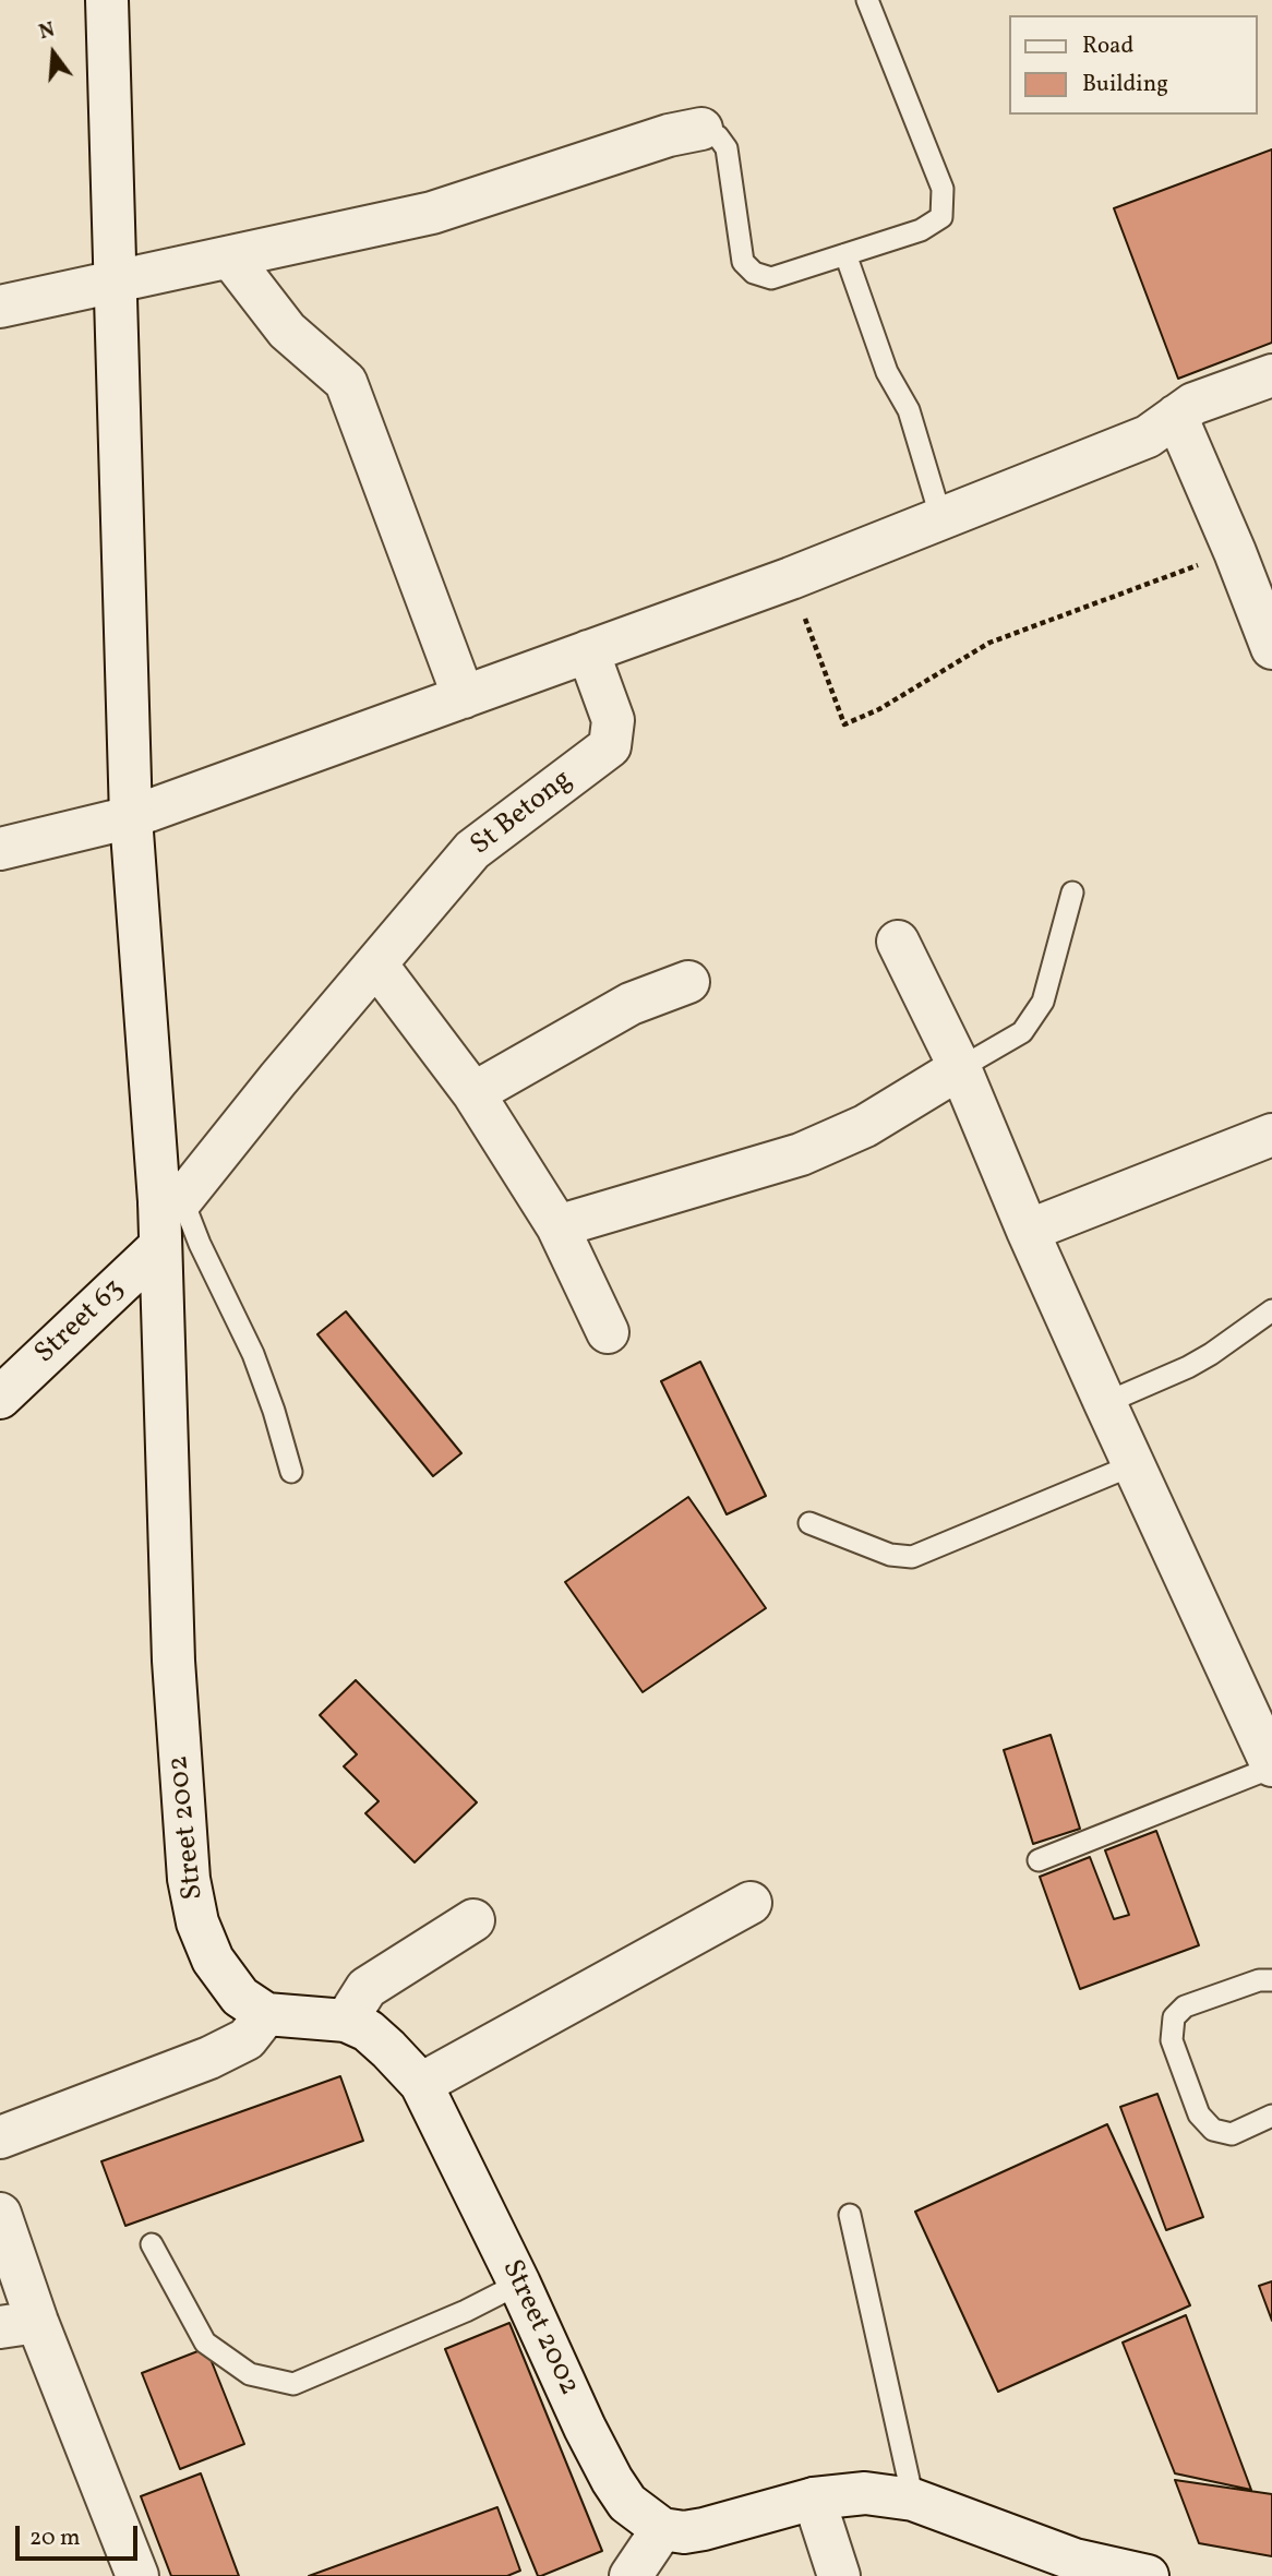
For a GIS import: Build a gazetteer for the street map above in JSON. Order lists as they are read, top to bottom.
{
  "streets": {
    "street": ["St Betong", "Street 63", "Street 2002"]
  },
  "crossings": [
    ["St Betong", "Street 2002"],
    ["Street 63", "Street 2002"]
  ],
  "legend": ["Road", "Building"],
  "scale_bar": "20 m",
  "north": "top"
}
